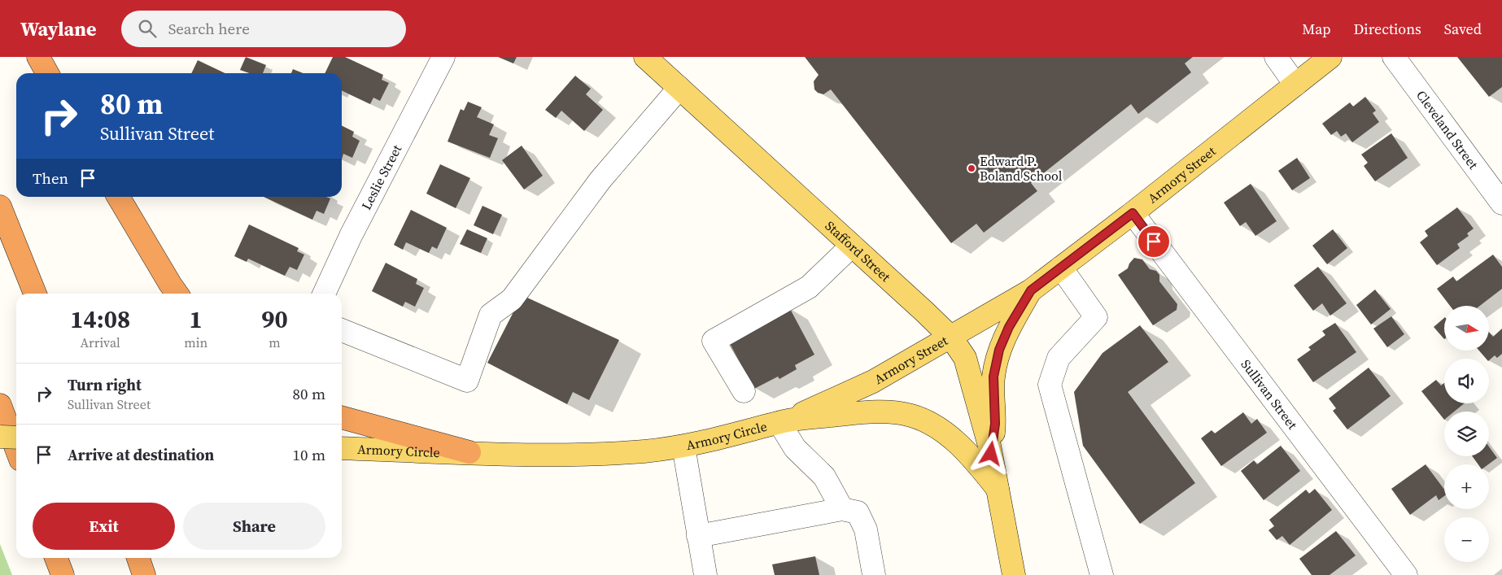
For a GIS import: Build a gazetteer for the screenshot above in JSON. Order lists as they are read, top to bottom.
{
  "streets": {
    "main road": ["Armory Street", "Stafford Street", "Armory Circle"],
    "street": ["Cleveland Street", "Leslie Street", "Sullivan Street"]
  },
  "crossings": [
    ["Armory Street", "Stafford Street"],
    ["Armory Street", "Sullivan Street"],
    ["Armory Street", "Armory Circle"],
    ["Stafford Street", "Armory Circle"]
  ],
  "places": ["Edward P. Boland School"],
  "north": "right",
  "page": {
    "header": "Waylane",
    "search": "Search here",
    "nav": ["Map", "Directions", "Saved"],
    "turn": ["80 m", "Sullivan Street"],
    "then": "Then",
    "eta": [
      "14:08",
      "Arrival",
      "1",
      "min",
      "90",
      "m"
    ],
    "map_buttons": ["+", "−"],
    "list": [
      {
        "name": "Turn right",
        "note": "Sullivan Street",
        "value": "80 m"
      },
      {
        "name": "Arrive at destination",
        "value": "10 m"
      }
    ],
    "buttons": ["Exit", "Share"]
  }
}
